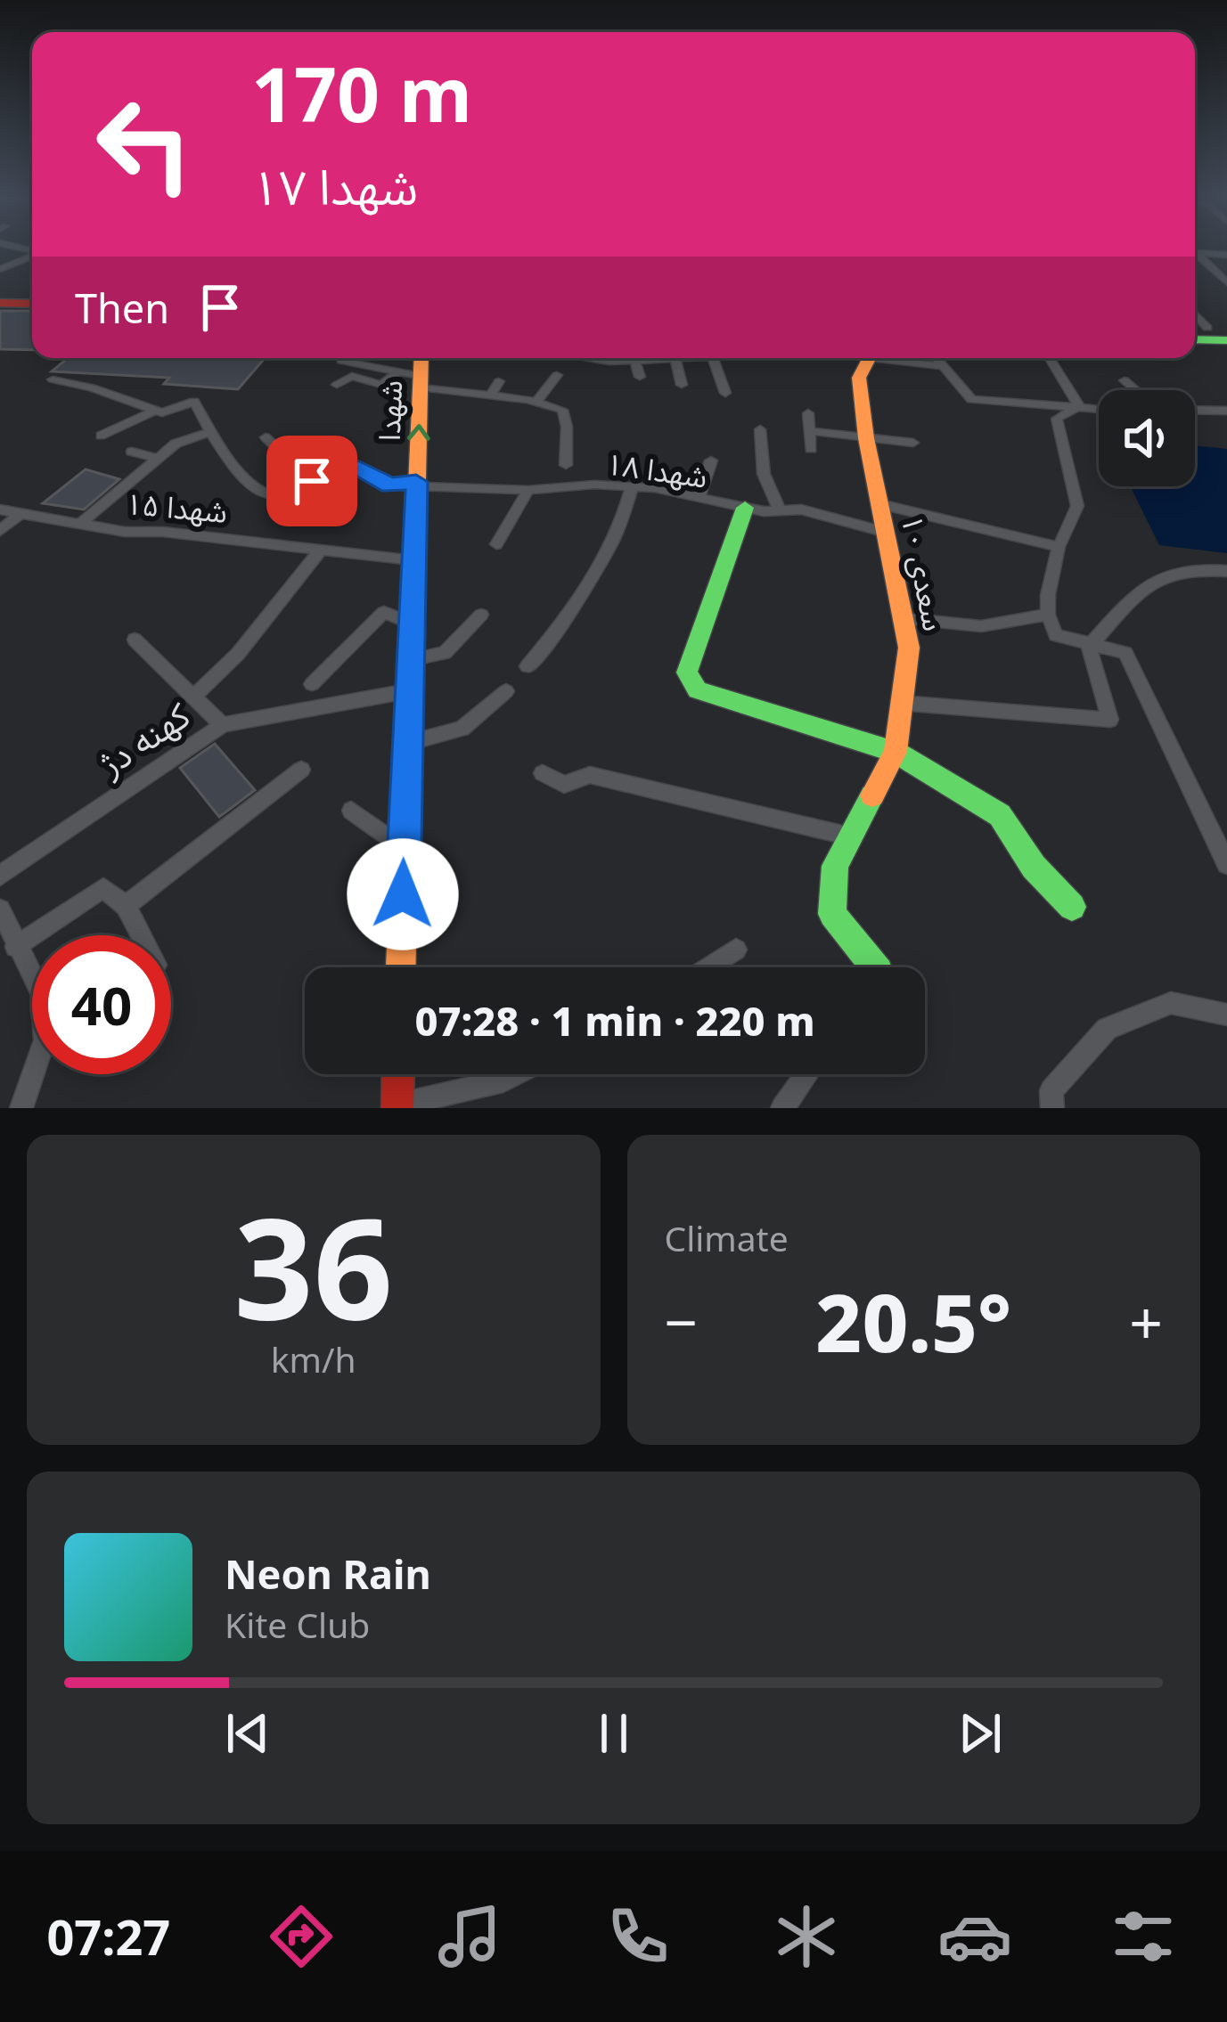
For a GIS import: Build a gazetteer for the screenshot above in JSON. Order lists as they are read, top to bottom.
{
  "streets": {
    "street": [
      "شهدا",
      "شهدا ۱۸",
      "شهدا ۱۵",
      "سعدی ۱۰",
      "کهنه دژ"
    ]
  },
  "crossings": [
    ["شهدا", "شهدا ۱۸"],
    ["شهدا", "شهدا ۱۵"],
    ["شهدا", "کهنه دژ"],
    ["شهدا ۱۸", "سعدی ۱۰"]
  ],
  "page": {
    "turn": ["170 m", "شهدا ۱۷"],
    "then": "Then",
    "limit": "40",
    "trip": "07:28 · 1 min · 220 m",
    "tile": [
      ["36", "km/h"],
      "Climate"
    ],
    "heat": ["−", "20.5°", "+"],
    "song": ["Neon Rain", "Kite Club"],
    "tabs": "07:27"
  }
}
